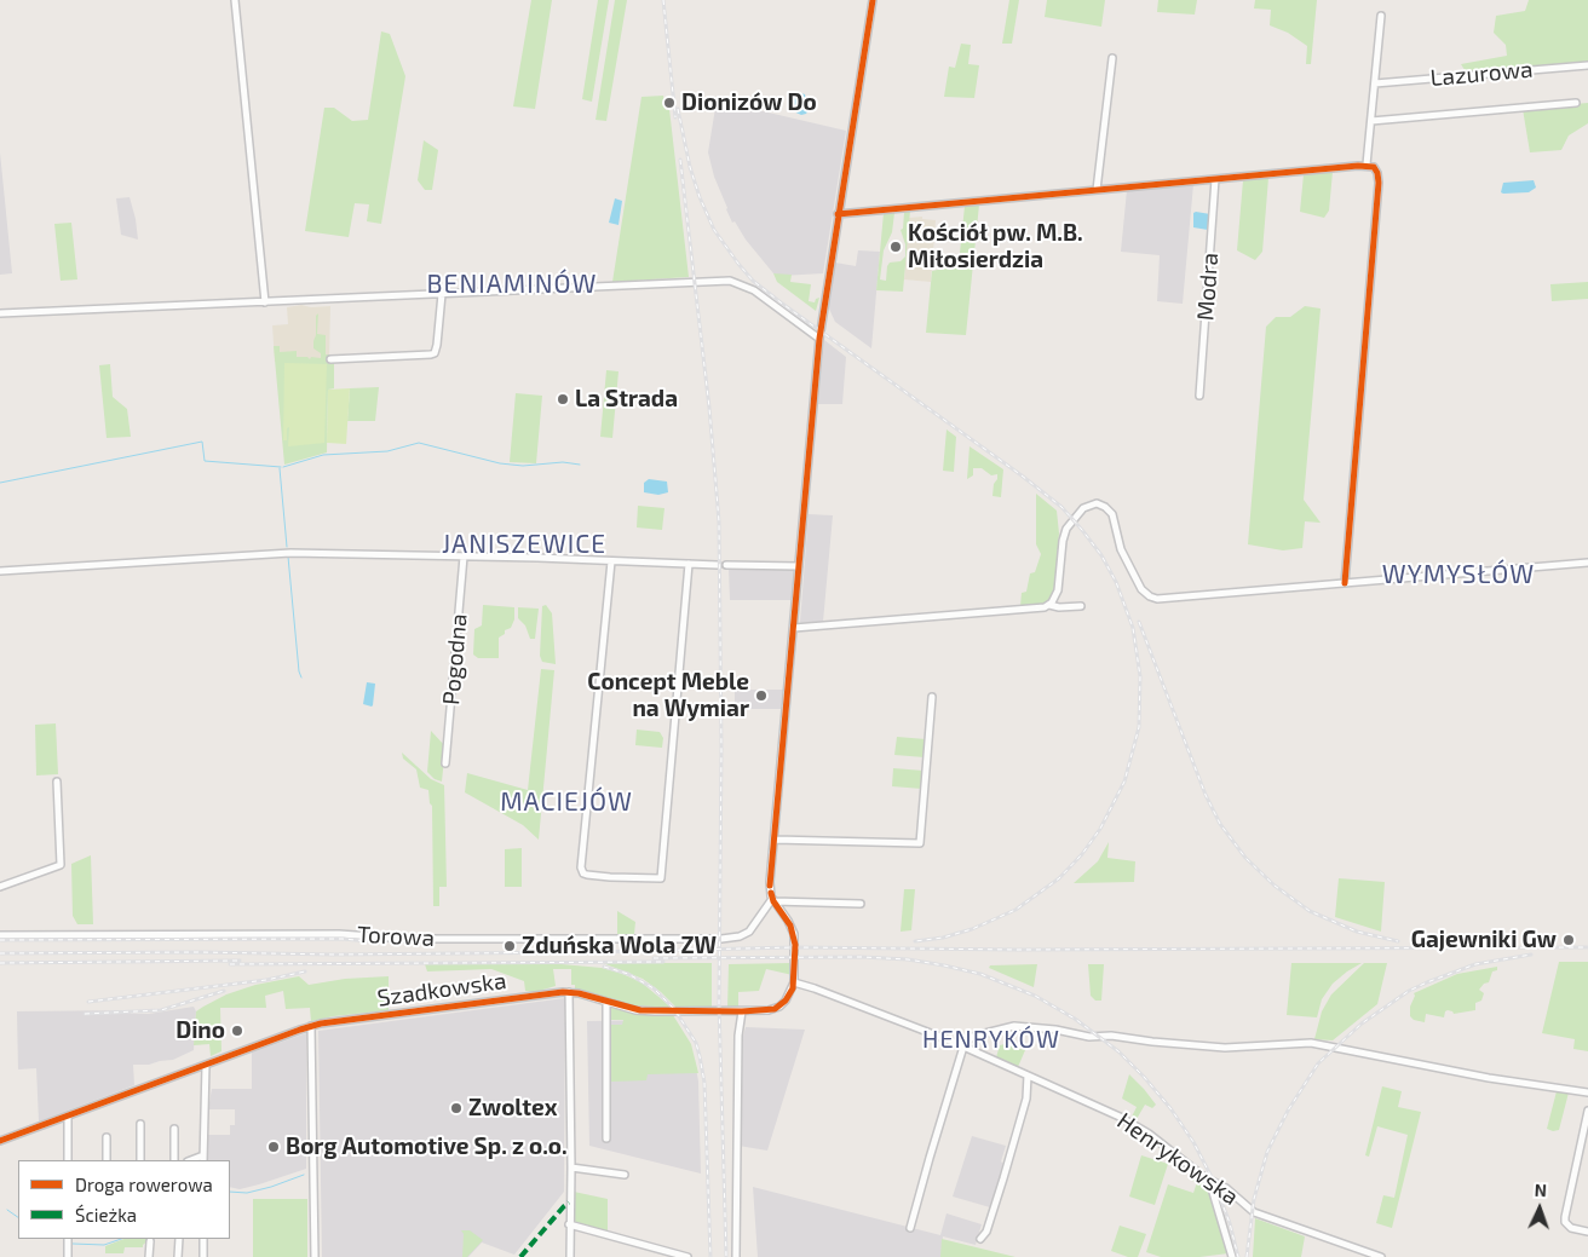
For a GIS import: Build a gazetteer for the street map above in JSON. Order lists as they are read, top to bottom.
{
  "streets": {
    "street": [
      "Lazurowa",
      "Modra",
      "Pogodna",
      "Torowa",
      "Szadkowska",
      "Henrykowska"
    ]
  },
  "crossings": [
    ["Szadkowska", "Henrykowska"]
  ],
  "districts": [
    "BENIAMINÓW",
    "JANISZEWICE",
    "WYMYSŁÓW",
    "MACIEJÓW",
    "HENRYKÓW"
  ],
  "places": [
    "Dionizów Do",
    "Kościół pw. M.B. Miłosierdzia",
    "La Strada",
    "Concept Meble na Wymiar",
    "Gajewniki Gw",
    "Zduńska Wola ZW",
    "Dino",
    "Zwoltex",
    "Borg Automotive Sp. z o.o."
  ],
  "legend": ["Droga rowerowa", "Ścieżka"],
  "north": "top"
}
